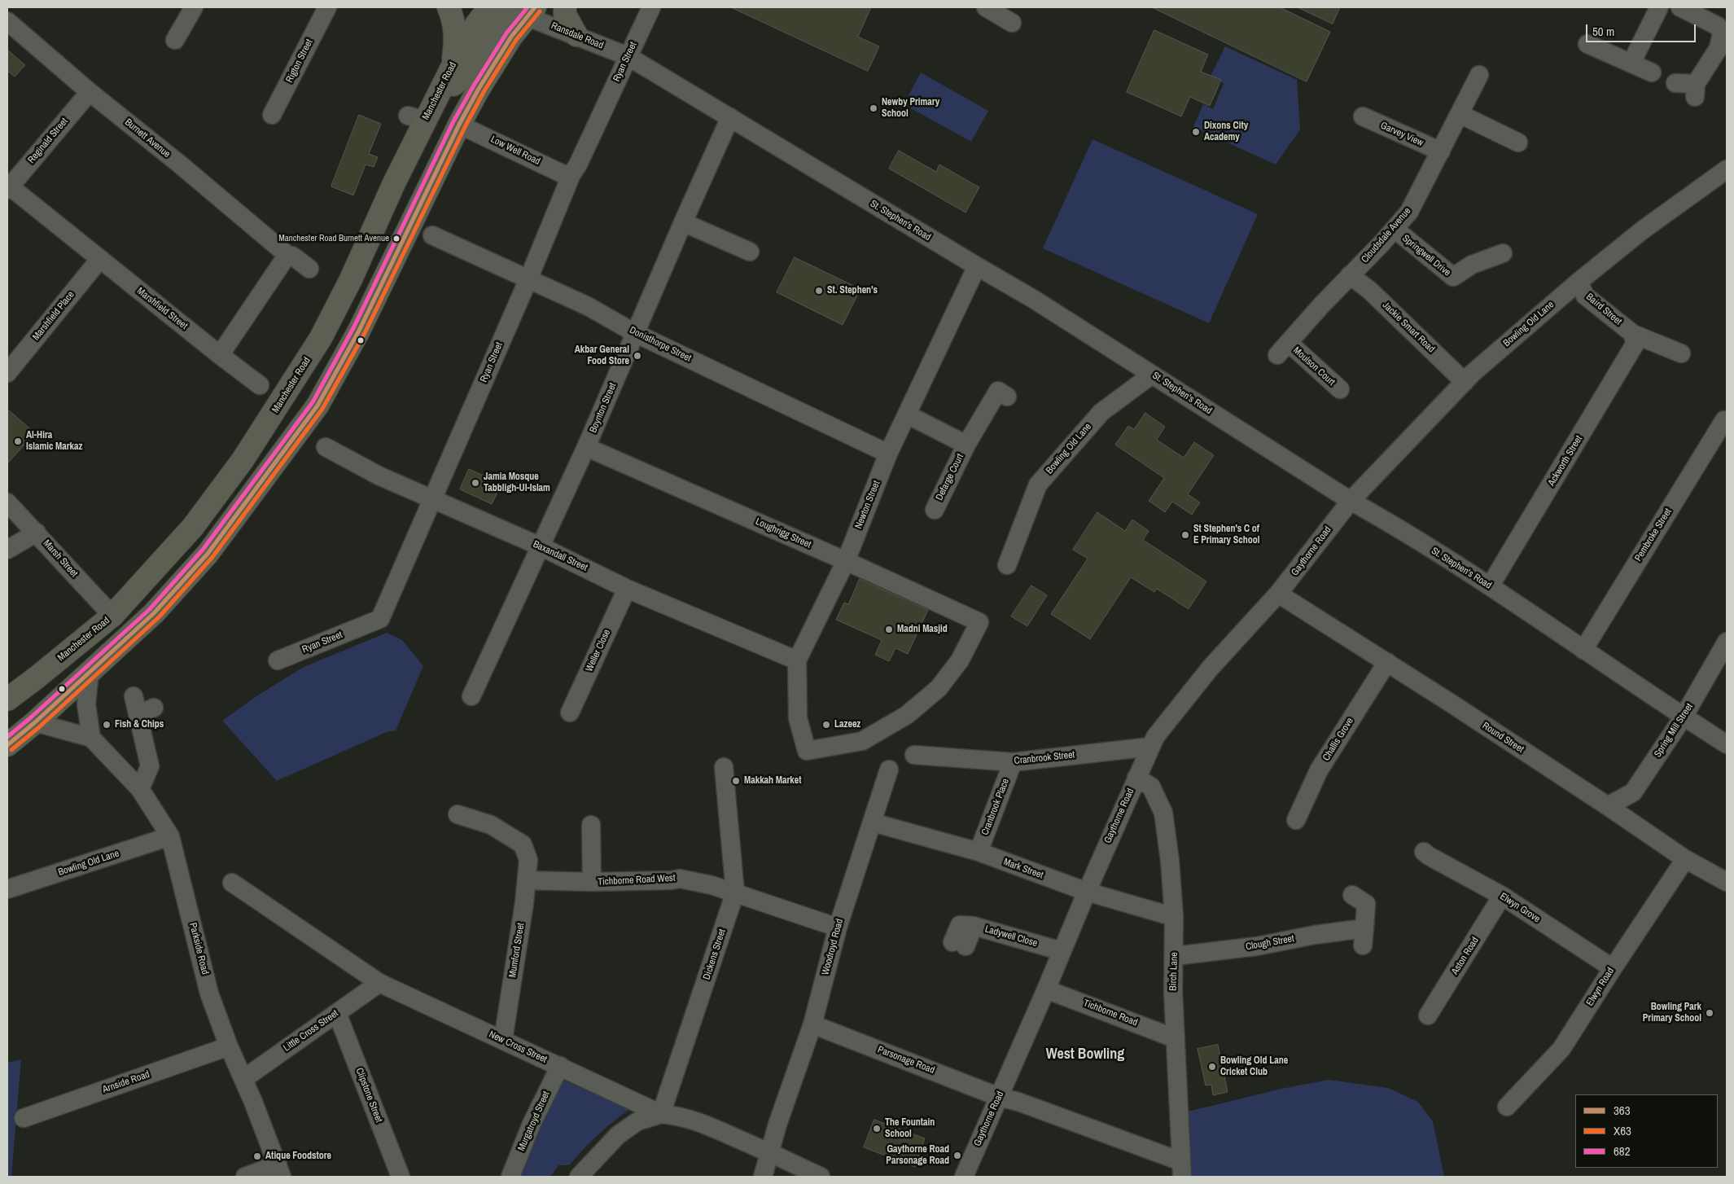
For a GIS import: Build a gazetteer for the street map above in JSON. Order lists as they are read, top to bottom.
{
  "streets": {
    "main road": ["Manchester Road"],
    "street": [
      "Ransdale Road",
      "Rigton Street",
      "Ryan Street",
      "Garvey View",
      "Burnett Avenue",
      "Reginald Street",
      "Low Well Road",
      "St. Stephen's Road",
      "Cloudsdale Avenue",
      "Springwell Drive",
      "Marshfield Street",
      "Baird Street",
      "Marshfield Place",
      "Bowling Old Lane",
      "Jackie Smart Road",
      "Donisthorpe Street",
      "Moulson Court",
      "Boynton Street",
      "Ackworth Street",
      "Defarge Court",
      "Newton Street",
      "Loughrigg Street",
      "Pembroke Street",
      "Gaythorne Road",
      "Baxandall Street",
      "Marsh Street",
      "Weller Close",
      "Spring Mill Street",
      "Round Street",
      "Challis Grove",
      "Cranbrook Street",
      "Cranbrook Place",
      "Mark Street",
      "Tichborne Road West",
      "Elwyn Grove",
      "Ladywell Close",
      "Clough Street",
      "Woodroyd Road",
      "Parkside Road",
      "Mumford Street",
      "Dickens Street",
      "Aston Road",
      "Birch Lane",
      "Elwyn Road",
      "Tichborne Road",
      "Little Cross Street",
      "New Cross Street",
      "Parsonage Road",
      "Arnside Road",
      "Clipstone Street",
      "Murgatroyd Street"
    ]
  },
  "crossings": [
    ["Ransdale Road", "Ryan Street"],
    ["Ransdale Road", "St. Stephen's Road"],
    ["Ryan Street", "Low Well Road"],
    ["Ryan Street", "St. Stephen's Road"],
    ["Ryan Street", "Donisthorpe Street"],
    ["Ryan Street", "Baxandall Street"],
    ["Manchester Road", "Marsh Street"],
    ["Garvey View", "Cloudsdale Avenue"],
    ["Burnett Avenue", "Reginald Street"],
    ["Reginald Street", "Marshfield Street"],
    ["St. Stephen's Road", "Bowling Old Lane"],
    ["St. Stephen's Road", "Boynton Street"],
    ["St. Stephen's Road", "Ackworth Street"],
    ["St. Stephen's Road", "Newton Street"],
    ["St. Stephen's Road", "Pembroke Street"],
    ["St. Stephen's Road", "Gaythorne Road"],
    ["St. Stephen's Road", "Spring Mill Street"],
    ["Cloudsdale Avenue", "Springwell Drive"],
    ["Cloudsdale Avenue", "Jackie Smart Road"],
    ["Cloudsdale Avenue", "Moulson Court"],
    ["Marshfield Street", "Marshfield Place"],
    ["Baird Street", "Bowling Old Lane"],
    ["Baird Street", "Ackworth Street"],
    ["Bowling Old Lane", "Jackie Smart Road"],
    ["Bowling Old Lane", "Gaythorne Road"],
    ["Bowling Old Lane", "Parkside Road"],
    ["Donisthorpe Street", "Boynton Street"],
    ["Donisthorpe Street", "Newton Street"],
    ["Boynton Street", "Loughrigg Street"],
    ["Boynton Street", "Baxandall Street"],
    ["Defarge Court", "Newton Street"],
    ["Newton Street", "Loughrigg Street"],
    ["Newton Street", "Baxandall Street"],
    ["Gaythorne Road", "Round Street"],
    ["Gaythorne Road", "Cranbrook Street"],
    ["Gaythorne Road", "Mark Street"],
    ["Gaythorne Road", "Ladywell Close"],
    ["Gaythorne Road", "Birch Lane"],
    ["Gaythorne Road", "Tichborne Road"],
    ["Gaythorne Road", "Parsonage Road"],
    ["Baxandall Street", "Weller Close"],
    ["Spring Mill Street", "Round Street"],
    ["Round Street", "Challis Grove"],
    ["Round Street", "Elwyn Road"],
    ["Cranbrook Street", "Cranbrook Place"],
    ["Cranbrook Place", "Mark Street"],
    ["Mark Street", "Woodroyd Road"],
    ["Mark Street", "Birch Lane"],
    ["Tichborne Road West", "Woodroyd Road"],
    ["Tichborne Road West", "Mumford Street"],
    ["Tichborne Road West", "Dickens Street"],
    ["Elwyn Grove", "Aston Road"],
    ["Elwyn Grove", "Elwyn Road"],
    ["Clough Street", "Birch Lane"],
    ["Woodroyd Road", "New Cross Street"],
    ["Woodroyd Road", "Parsonage Road"],
    ["Parkside Road", "Little Cross Street"],
    ["Parkside Road", "Arnside Road"],
    ["Mumford Street", "New Cross Street"],
    ["Dickens Street", "New Cross Street"],
    ["Birch Lane", "Tichborne Road"],
    ["Birch Lane", "Parsonage Road"],
    ["Little Cross Street", "New Cross Street"],
    ["Little Cross Street", "Clipstone Street"],
    ["New Cross Street", "Murgatroyd Street"]
  ],
  "districts": ["West Bowling"],
  "places": [
    "Newby Primary School",
    "Dixons City Academy",
    "Manchester Road Burnett Avenue",
    "St. Stephen's",
    "Akbar General Food Store",
    "Al-Hira Islamic Markaz",
    "Jamia Mosque Tabbligh-Ul-Islam",
    "St Stephen's C of E Primary School",
    "Madni Masjid",
    "Fish & Chips",
    "Lazeez",
    "Makkah Market",
    "Bowling Park Primary School",
    "Bowling Old Lane Cricket Club",
    "The Fountain School",
    "Gaythorne Road Parsonage Road",
    "Atique Foodstore"
  ],
  "lines": ["transit line 363", "transit line 682", "transit line X63"],
  "legend": ["363", "X63", "682"],
  "scale_bar": "50 m"
}
